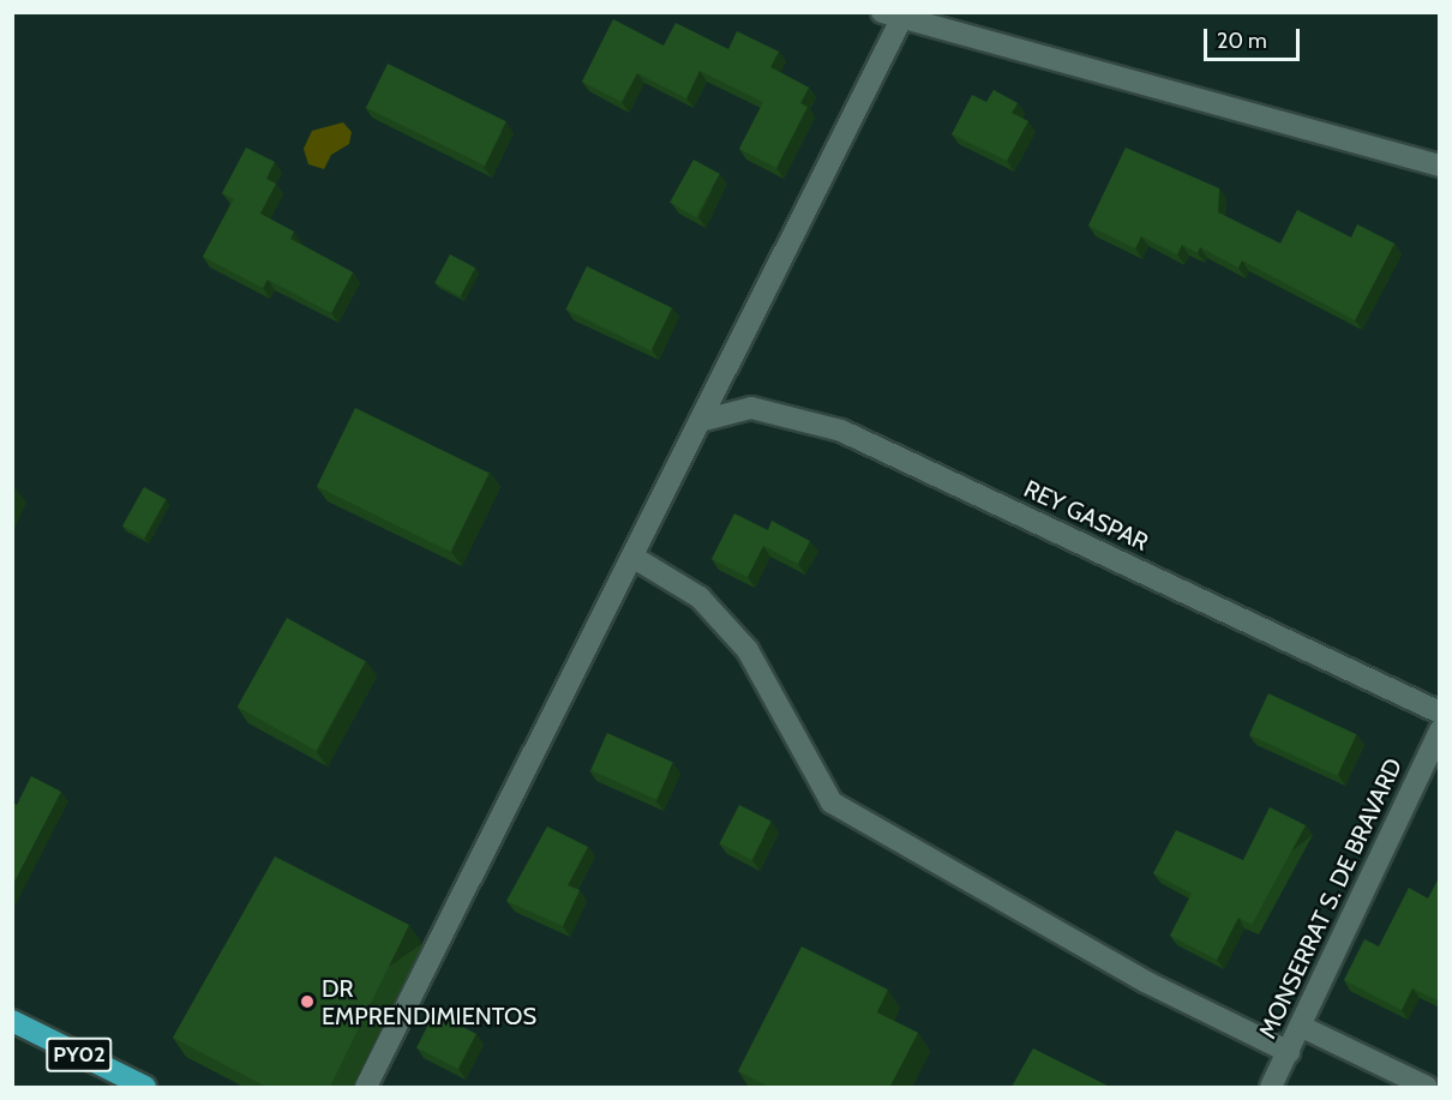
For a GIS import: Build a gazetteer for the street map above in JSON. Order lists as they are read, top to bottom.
{
  "streets": {
    "main road": ["PY02"],
    "street": ["REY GASPAR", "MONSERRAT S. DE BRAVARD"]
  },
  "places": ["DR EMPRENDIMIENTOS"],
  "scale_bar": "20 m"
}
